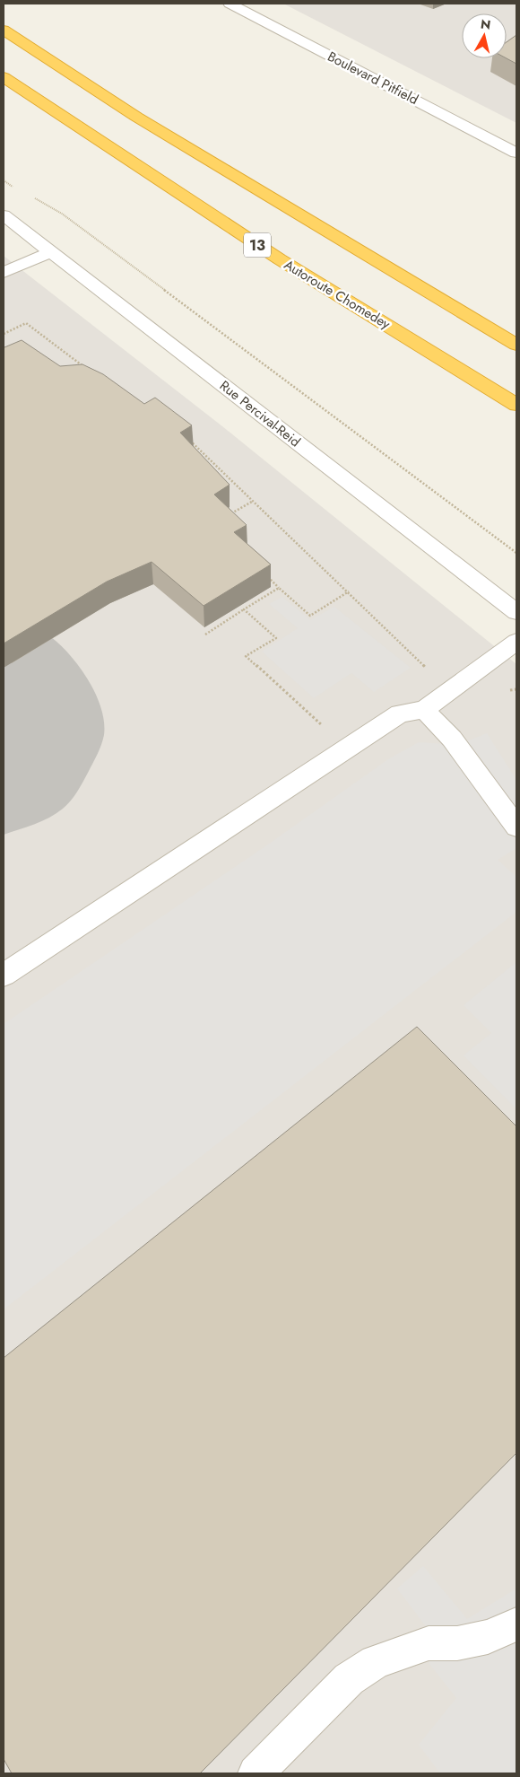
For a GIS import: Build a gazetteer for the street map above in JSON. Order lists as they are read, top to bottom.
{
  "streets": {
    "highway": ["13", "Autoroute Chomedey"],
    "street": ["Boulevard Pitfield", "Rue Percival-Reid"]
  },
  "north": "top"
}
